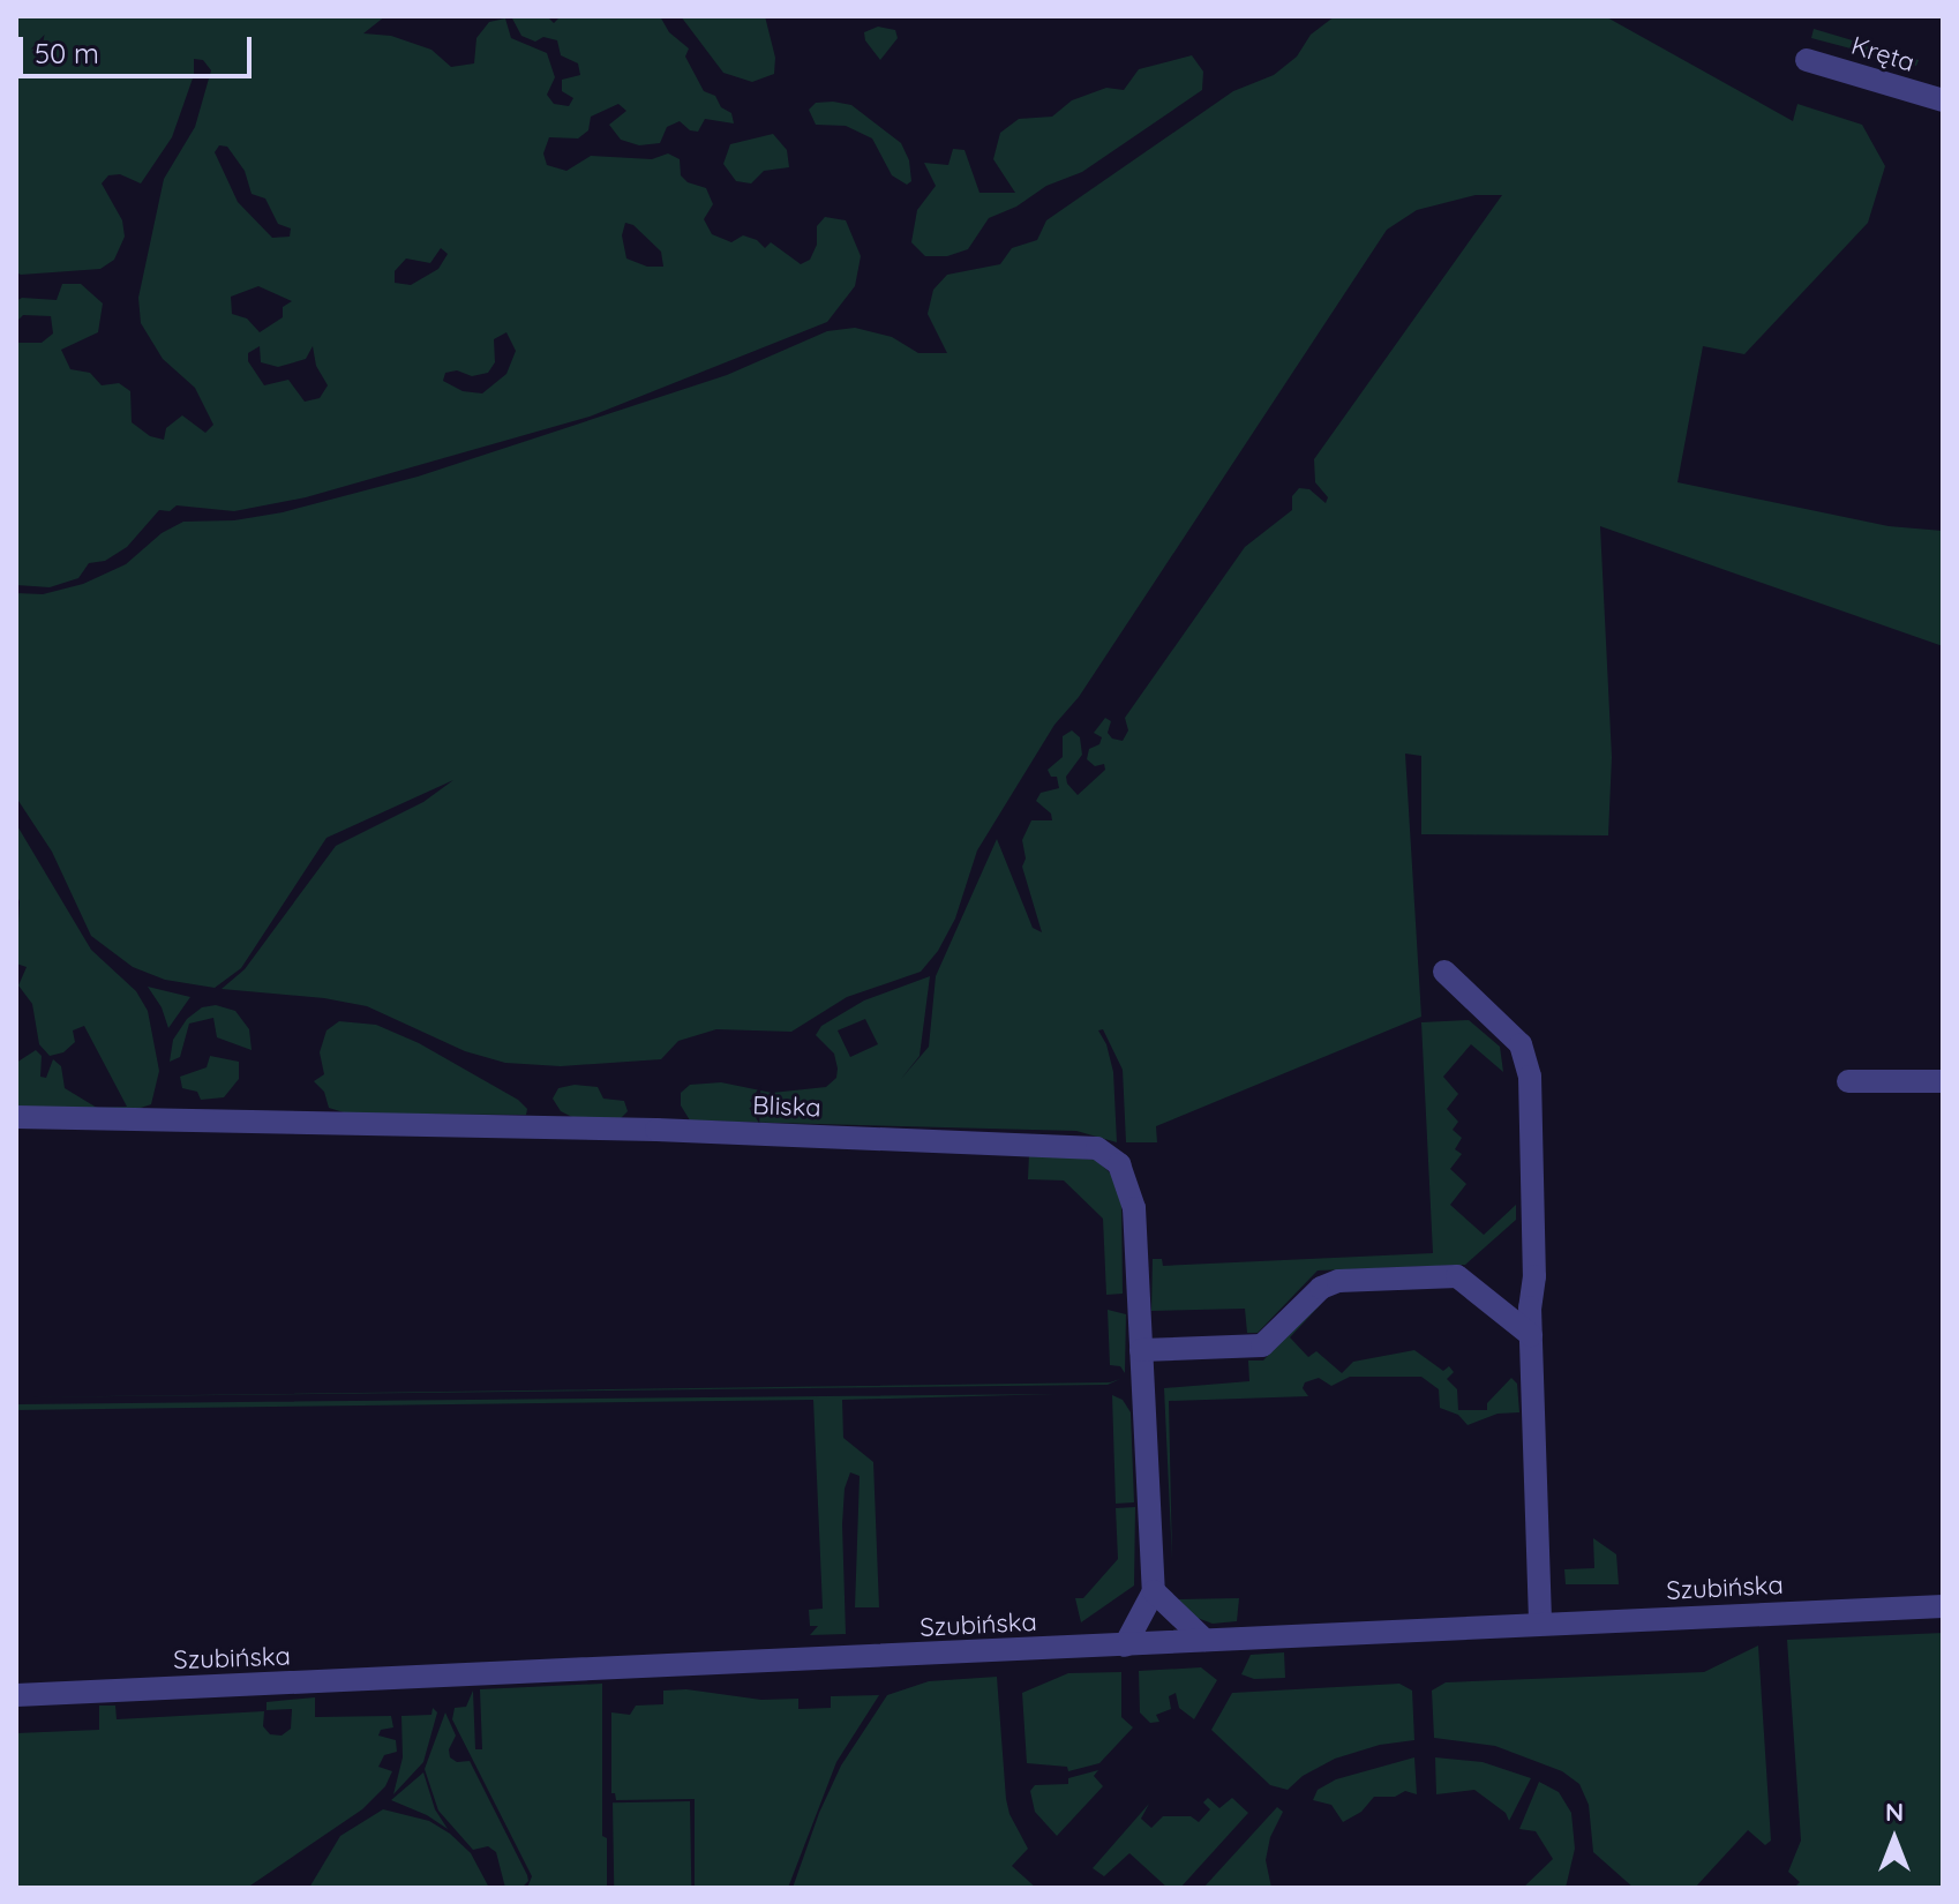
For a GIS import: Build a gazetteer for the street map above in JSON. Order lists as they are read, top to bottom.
{
  "streets": {
    "street": ["Kręta", "Bliska", "Szubińska"]
  },
  "scale_bar": "50 m",
  "north": "top"
}
